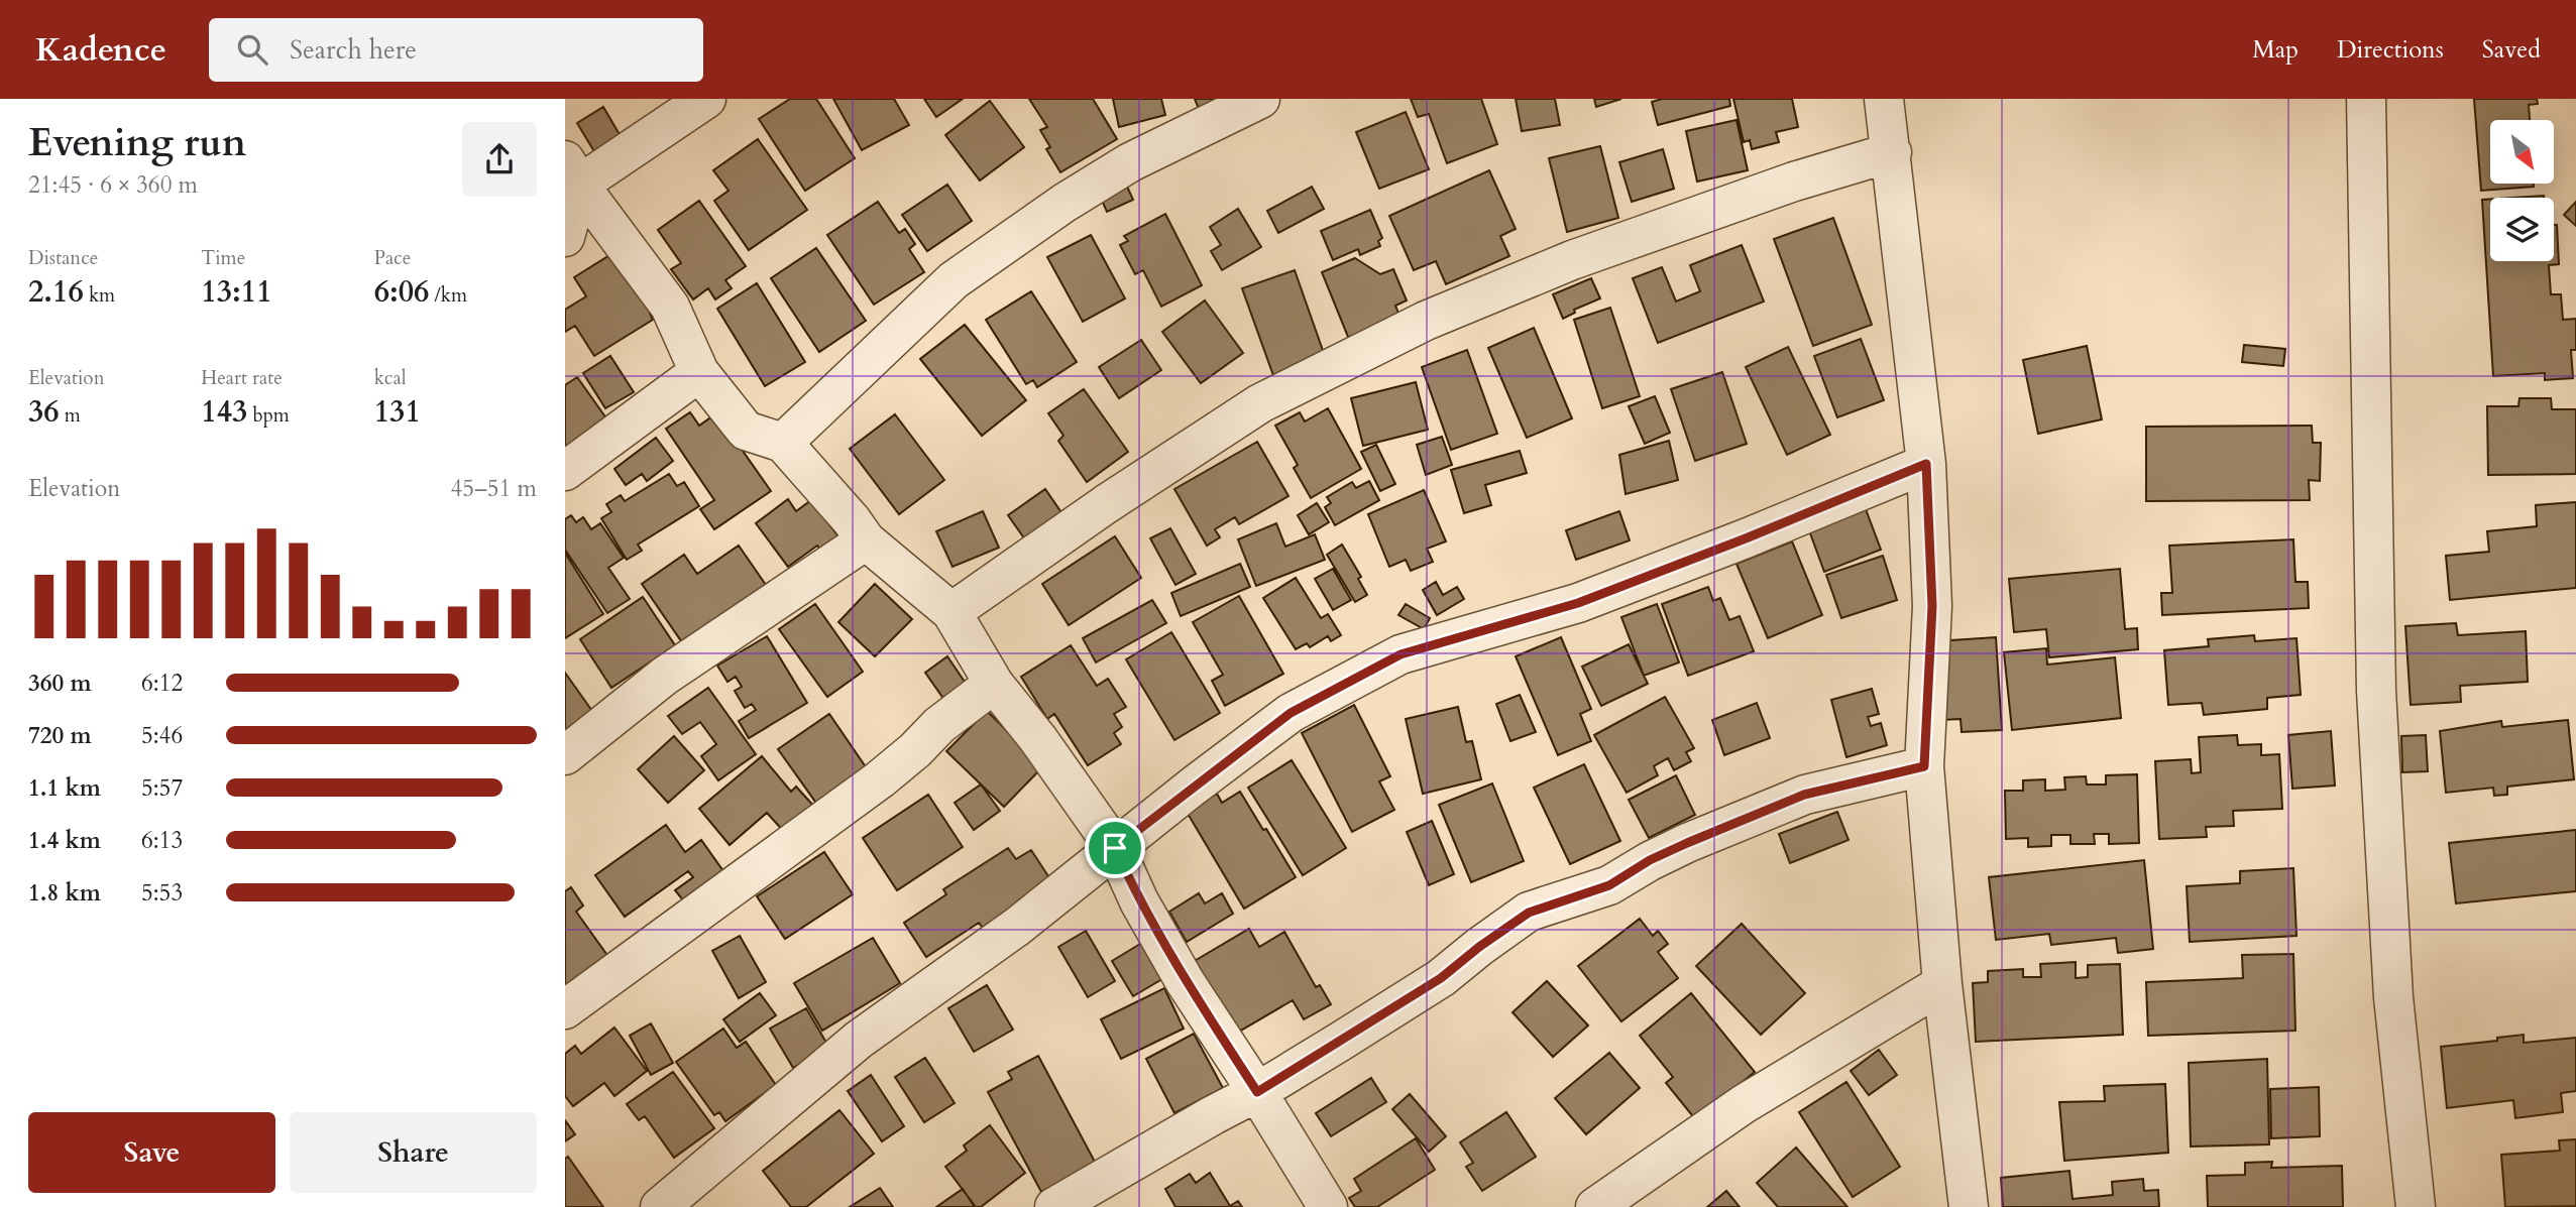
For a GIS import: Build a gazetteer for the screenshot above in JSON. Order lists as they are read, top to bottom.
{
  "north": "bottom right",
  "page": {
    "header": "Kadence",
    "search": "Search here",
    "nav": ["Map", "Directions", "Saved"],
    "heading": ["Evening run", "21:45 · 6 × 360 m"],
    "stats": [
      ["Distance", "2.16 km"],
      ["Time", "13:11"],
      ["Pace", "6:06 /km"],
      ["Elevation", "36 m"],
      ["Heart rate", "143 bpm"],
      ["kcal", "131"]
    ],
    "chart": ["Elevation", "45–51 m"],
    "list": [
      {
        "name": "360 m",
        "note": "6:12"
      },
      {
        "name": "720 m",
        "note": "5:46"
      },
      {
        "name": "1.1 km",
        "note": "5:57"
      },
      {
        "name": "1.4 km",
        "note": "6:13"
      },
      {
        "name": "1.8 km",
        "note": "5:53"
      }
    ],
    "buttons": ["Save", "Share"]
  }
}
